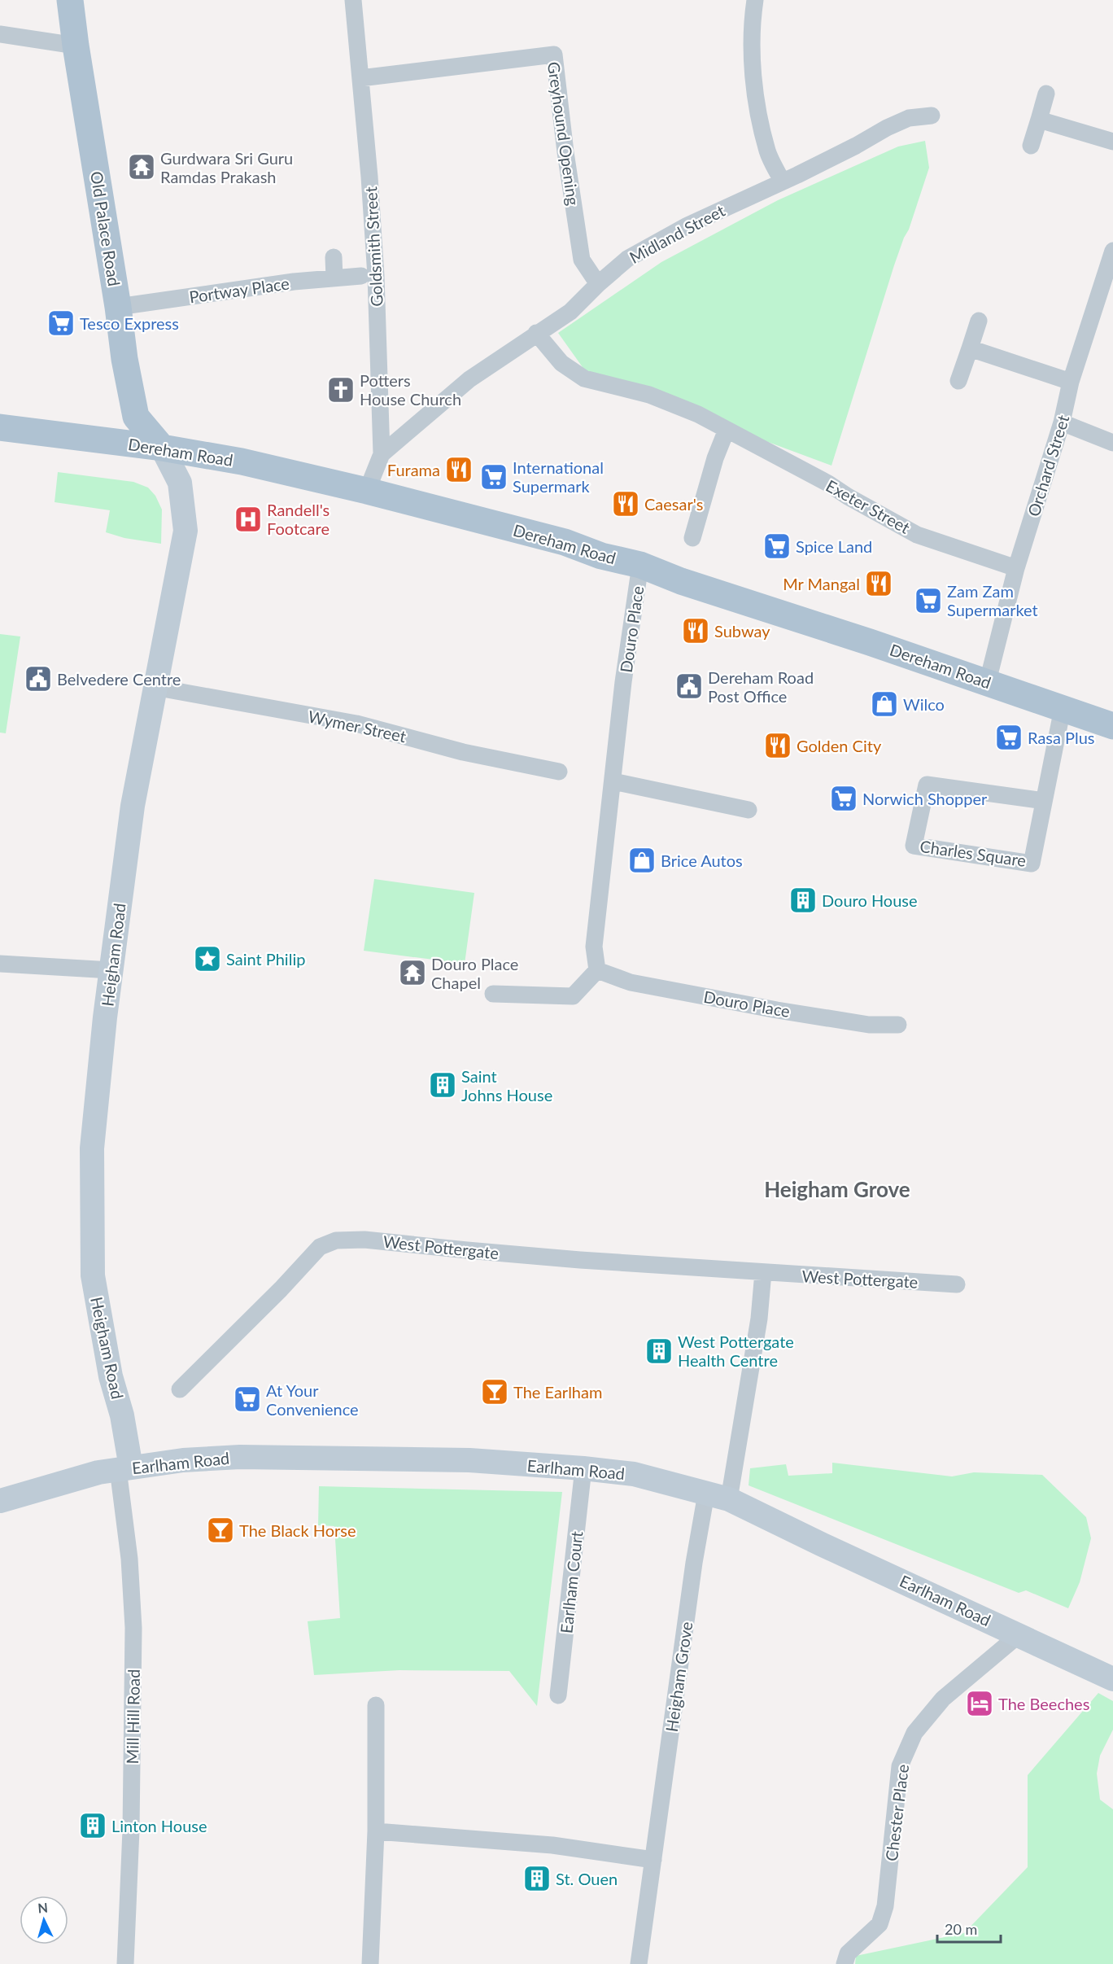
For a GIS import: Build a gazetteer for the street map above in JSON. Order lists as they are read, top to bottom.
{
  "streets": {
    "main road": [
      "Old Palace Road",
      "Dereham Road",
      "Heigham Road",
      "Earlham Road"
    ],
    "street": [
      "Greyhound Opening",
      "Midland Street",
      "Goldsmith Street",
      "Portway Place",
      "Orchard Street",
      "Exeter Street",
      "Douro Place",
      "Wymer Street",
      "Charles Square",
      "West Pottergate",
      "Earlham Court",
      "Heigham Grove",
      "Mill Hill Road",
      "Chester Place"
    ]
  },
  "crossings": [
    ["Greyhound Opening", "Midland Street"],
    ["Greyhound Opening", "Goldsmith Street"],
    ["Old Palace Road", "Portway Place"],
    ["Old Palace Road", "Dereham Road"],
    ["Old Palace Road", "Heigham Road"],
    ["Midland Street", "Goldsmith Street"],
    ["Midland Street", "Exeter Street"],
    ["Goldsmith Street", "Dereham Road"],
    ["Dereham Road", "Orchard Street"],
    ["Dereham Road", "Douro Place"],
    ["Dereham Road", "Charles Square"],
    ["Dereham Road", "Heigham Road"],
    ["Orchard Street", "Exeter Street"],
    ["Wymer Street", "Heigham Road"],
    ["Heigham Road", "Earlham Road"],
    ["Heigham Road", "Mill Hill Road"],
    ["Earlham Road", "Earlham Court"],
    ["Earlham Road", "Heigham Grove"],
    ["Earlham Road", "Mill Hill Road"],
    ["Earlham Road", "Chester Place"]
  ],
  "districts": ["Heigham Grove"],
  "places": {
    "temple": ["Gurdwara Sri Guru Ramdas Prakash", "Douro Place Chapel"],
    "supermarket": [
      "Tesco Express",
      "International Supermark",
      "Spice Land",
      "Zam Zam Supermarket",
      "Rasa Plus",
      "Norwich Shopper",
      "At Your Convenience"
    ],
    "church": ["Potters House Church"],
    "restaurant": [
      "Furama",
      "Caesar's",
      "Mr Mangal",
      "Subway",
      "Golden City"
    ],
    "hospital": ["Randell's Footcare"],
    "public building": ["Belvedere Centre", "Dereham Road Post Office"],
    "shop": ["Wilco", "Brice Autos"],
    "building": [
      "Douro House",
      "Saint Johns House",
      "West Pottergate Health Centre",
      "Linton House",
      "St. Ouen"
    ],
    "place": ["Saint Philip"],
    "bar": ["The Earlham", "The Black Horse"],
    "hotel": ["The Beeches"]
  },
  "scale_bar": "20 m",
  "north": "top"
}
